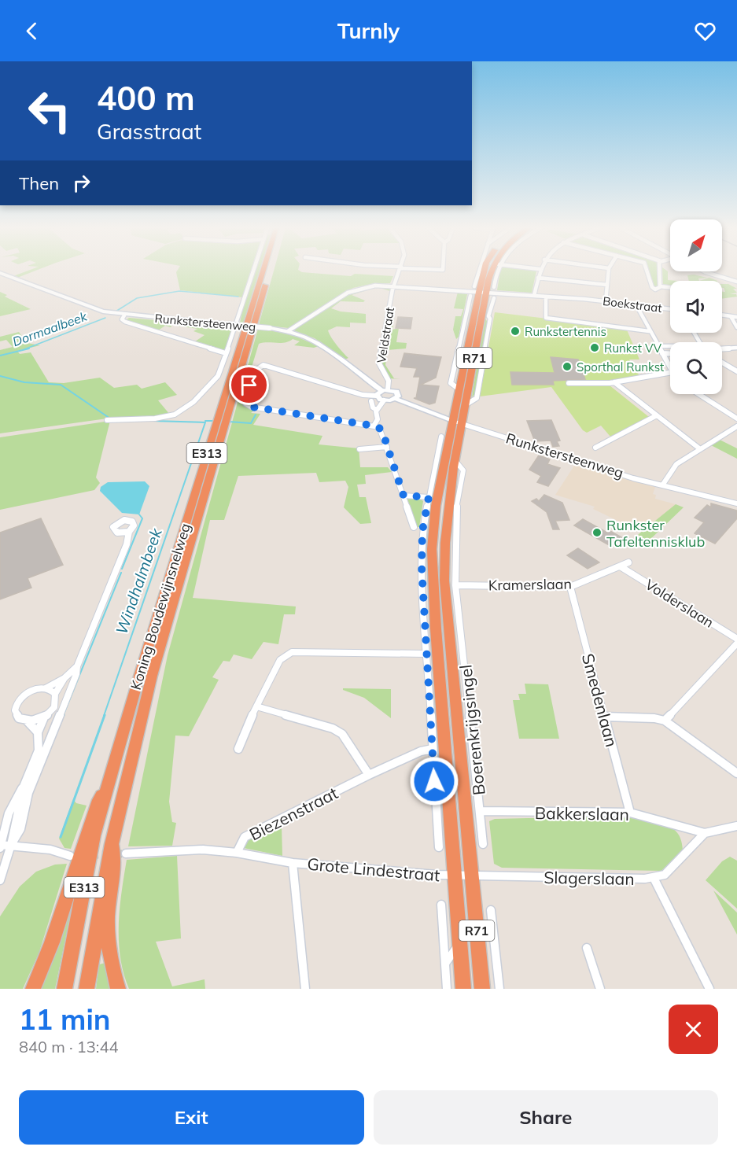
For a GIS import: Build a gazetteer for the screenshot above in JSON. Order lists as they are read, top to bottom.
{
  "streets": {
    "highway": [
      "R71",
      "E313",
      "Koning Boudewijnsnelweg",
      "Boerenkrijgsingel"
    ],
    "street": [
      "Boekstraat",
      "Runkstersteenweg",
      "Veldstraat",
      "Kramerslaan",
      "Volderslaan",
      "Smedenlaan",
      "Biezenstraat",
      "Bakkerslaan",
      "Grote Lindestraat",
      "Slagerslaan"
    ]
  },
  "crossings": [
    ["Boekstraat", "Runkstersteenweg"],
    ["Boekstraat", "Veldstraat"],
    ["Boekstraat", "R71"],
    ["Runkstersteenweg", "Veldstraat"],
    ["Runkstersteenweg", "R71"],
    ["Runkstersteenweg", "Boerenkrijgsingel"],
    ["R71", "Boerenkrijgsingel"],
    ["Kramerslaan", "Volderslaan"],
    ["Kramerslaan", "Smedenlaan"],
    ["Kramerslaan", "Boerenkrijgsingel"],
    ["Smedenlaan", "Bakkerslaan"],
    ["Boerenkrijgsingel", "Bakkerslaan"],
    ["Boerenkrijgsingel", "Grote Lindestraat"],
    ["Boerenkrijgsingel", "Slagerslaan"],
    ["Biezenstraat", "Grote Lindestraat"],
    ["Bakkerslaan", "Slagerslaan"],
    ["Grote Lindestraat", "Slagerslaan"]
  ],
  "water": ["Dormaalbeek", "Windhalmbeek"],
  "places": [
    "Runkstertennis",
    "Runkst VV",
    "Sporthal Runkst",
    "Runkster Tafeltennisklub"
  ],
  "north": "top right",
  "page": {
    "header": "Turnly",
    "turn": ["400 m", "Grasstraat"],
    "then": "Then",
    "heading": ["11 min", "840 m · 13:44"],
    "buttons": ["Exit", "Share"]
  }
}
